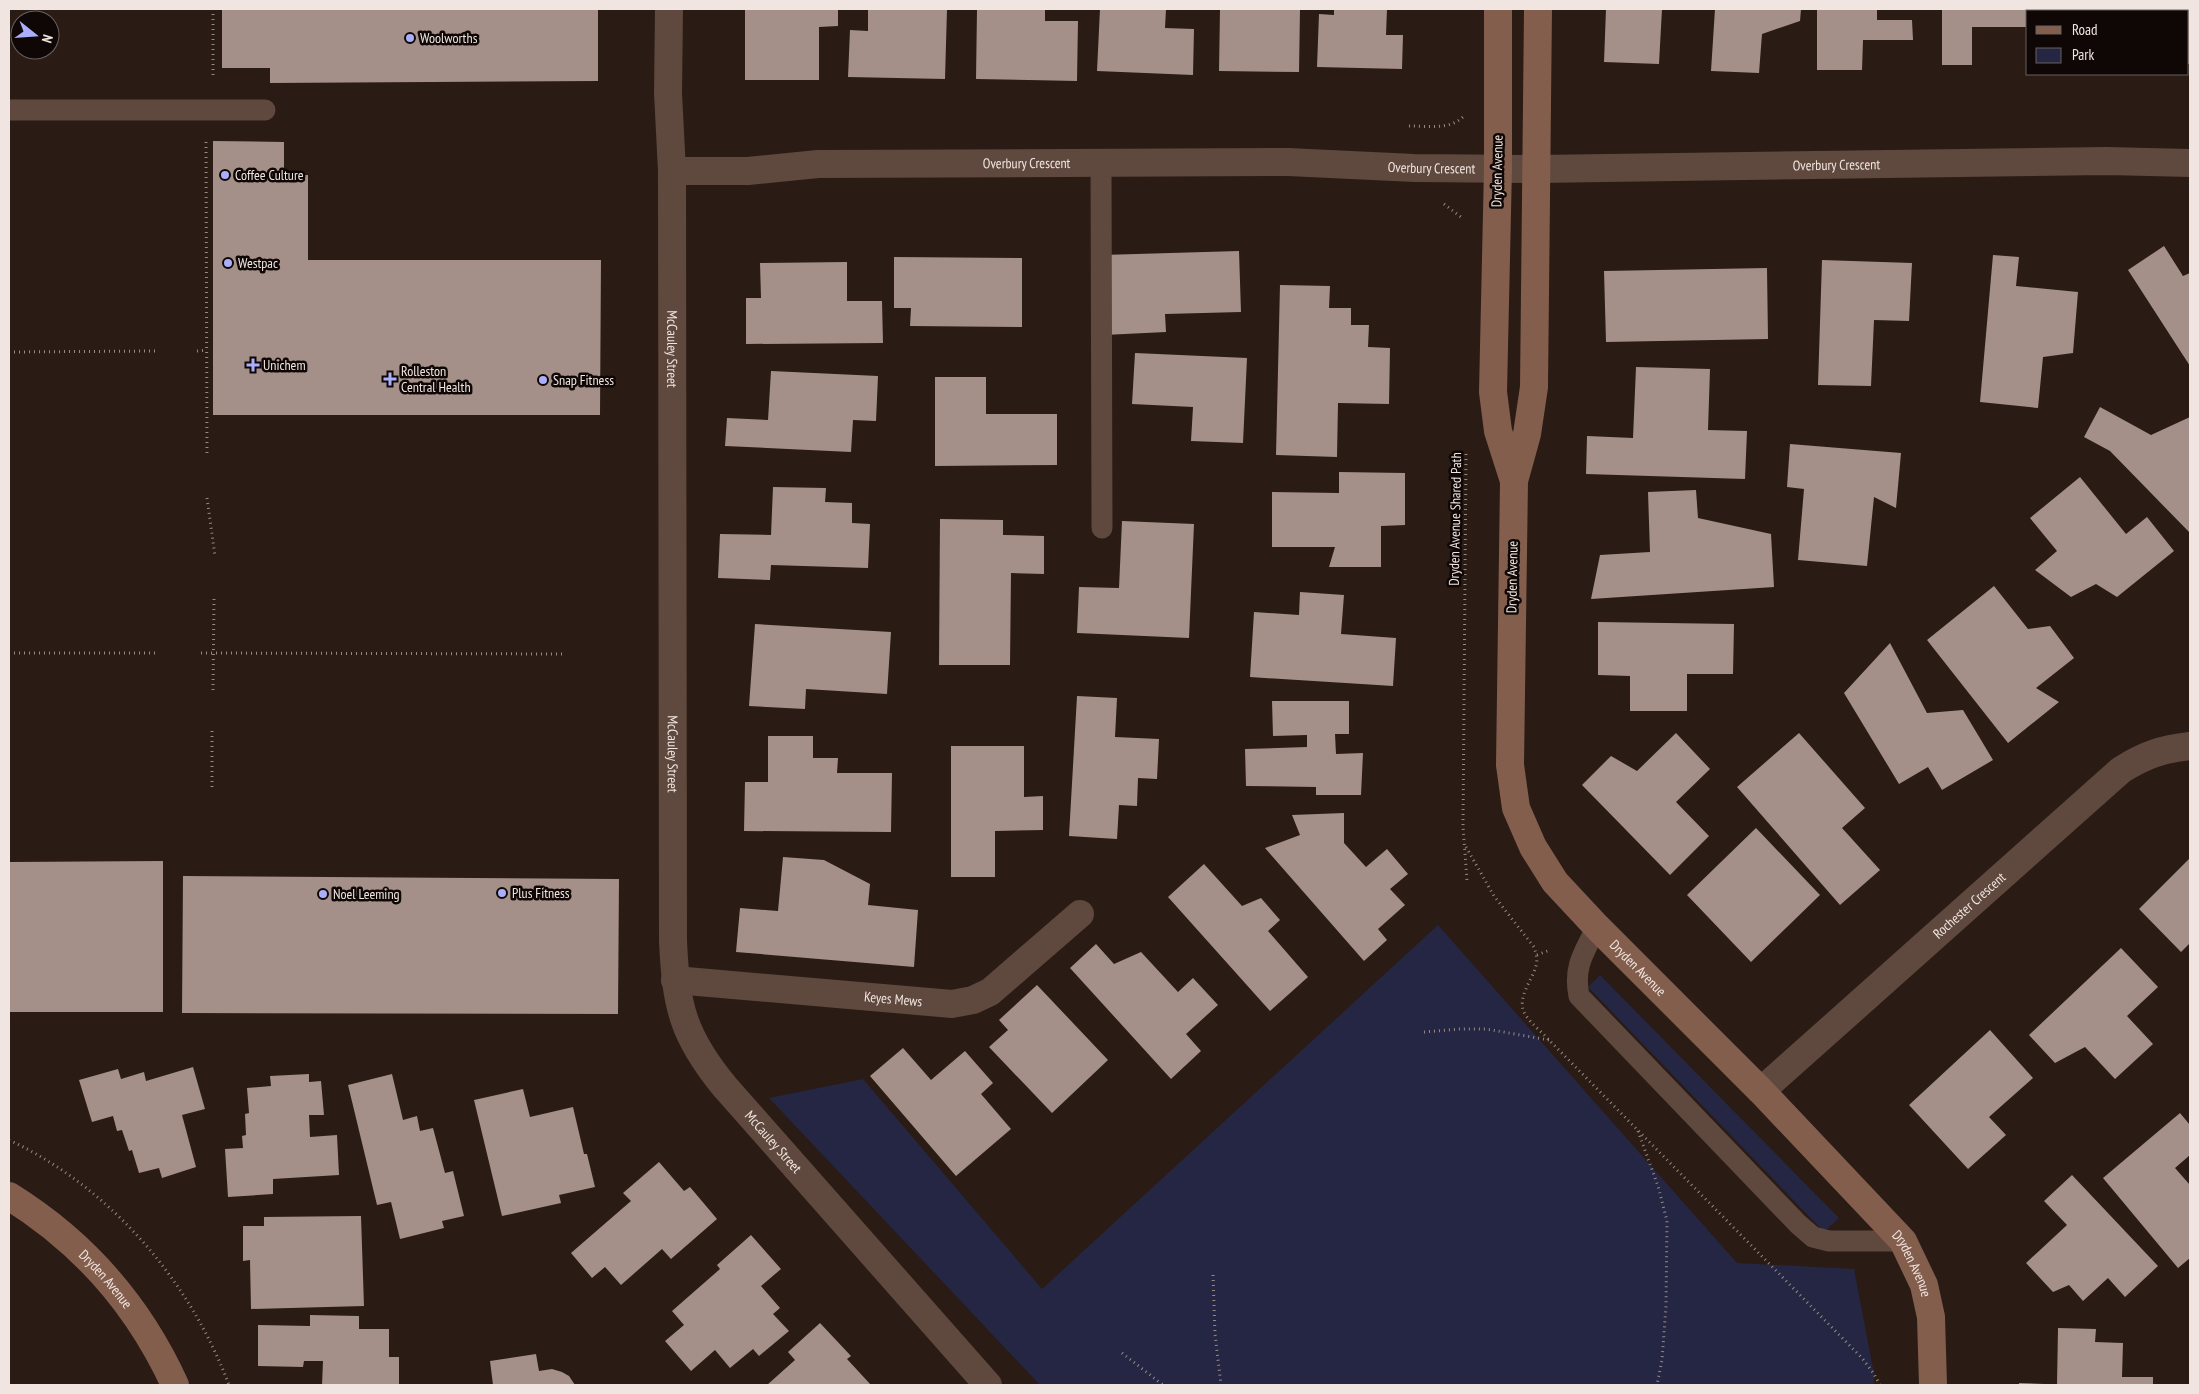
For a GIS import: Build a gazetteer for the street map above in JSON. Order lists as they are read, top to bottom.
{
  "streets": {
    "street": [
      "Overbury Crescent",
      "Dryden Avenue",
      "McCauley Street",
      "Rochester Crescent",
      "Keyes Mews"
    ],
    "path": ["Dryden Avenue Shared Path"]
  },
  "crossings": [
    ["Overbury Crescent", "Dryden Avenue"],
    ["Overbury Crescent", "McCauley Street"],
    ["Dryden Avenue", "Rochester Crescent"],
    ["McCauley Street", "Keyes Mews"]
  ],
  "places": {
    "other": [
      "Woolworths",
      "Coffee Culture",
      "Westpac",
      "Snap Fitness",
      "Plus Fitness",
      "Noel Leeming"
    ],
    "health": ["Unichem", "Rolleston Central Health"]
  },
  "legend": ["Road", "Park"],
  "north": "right"
}
